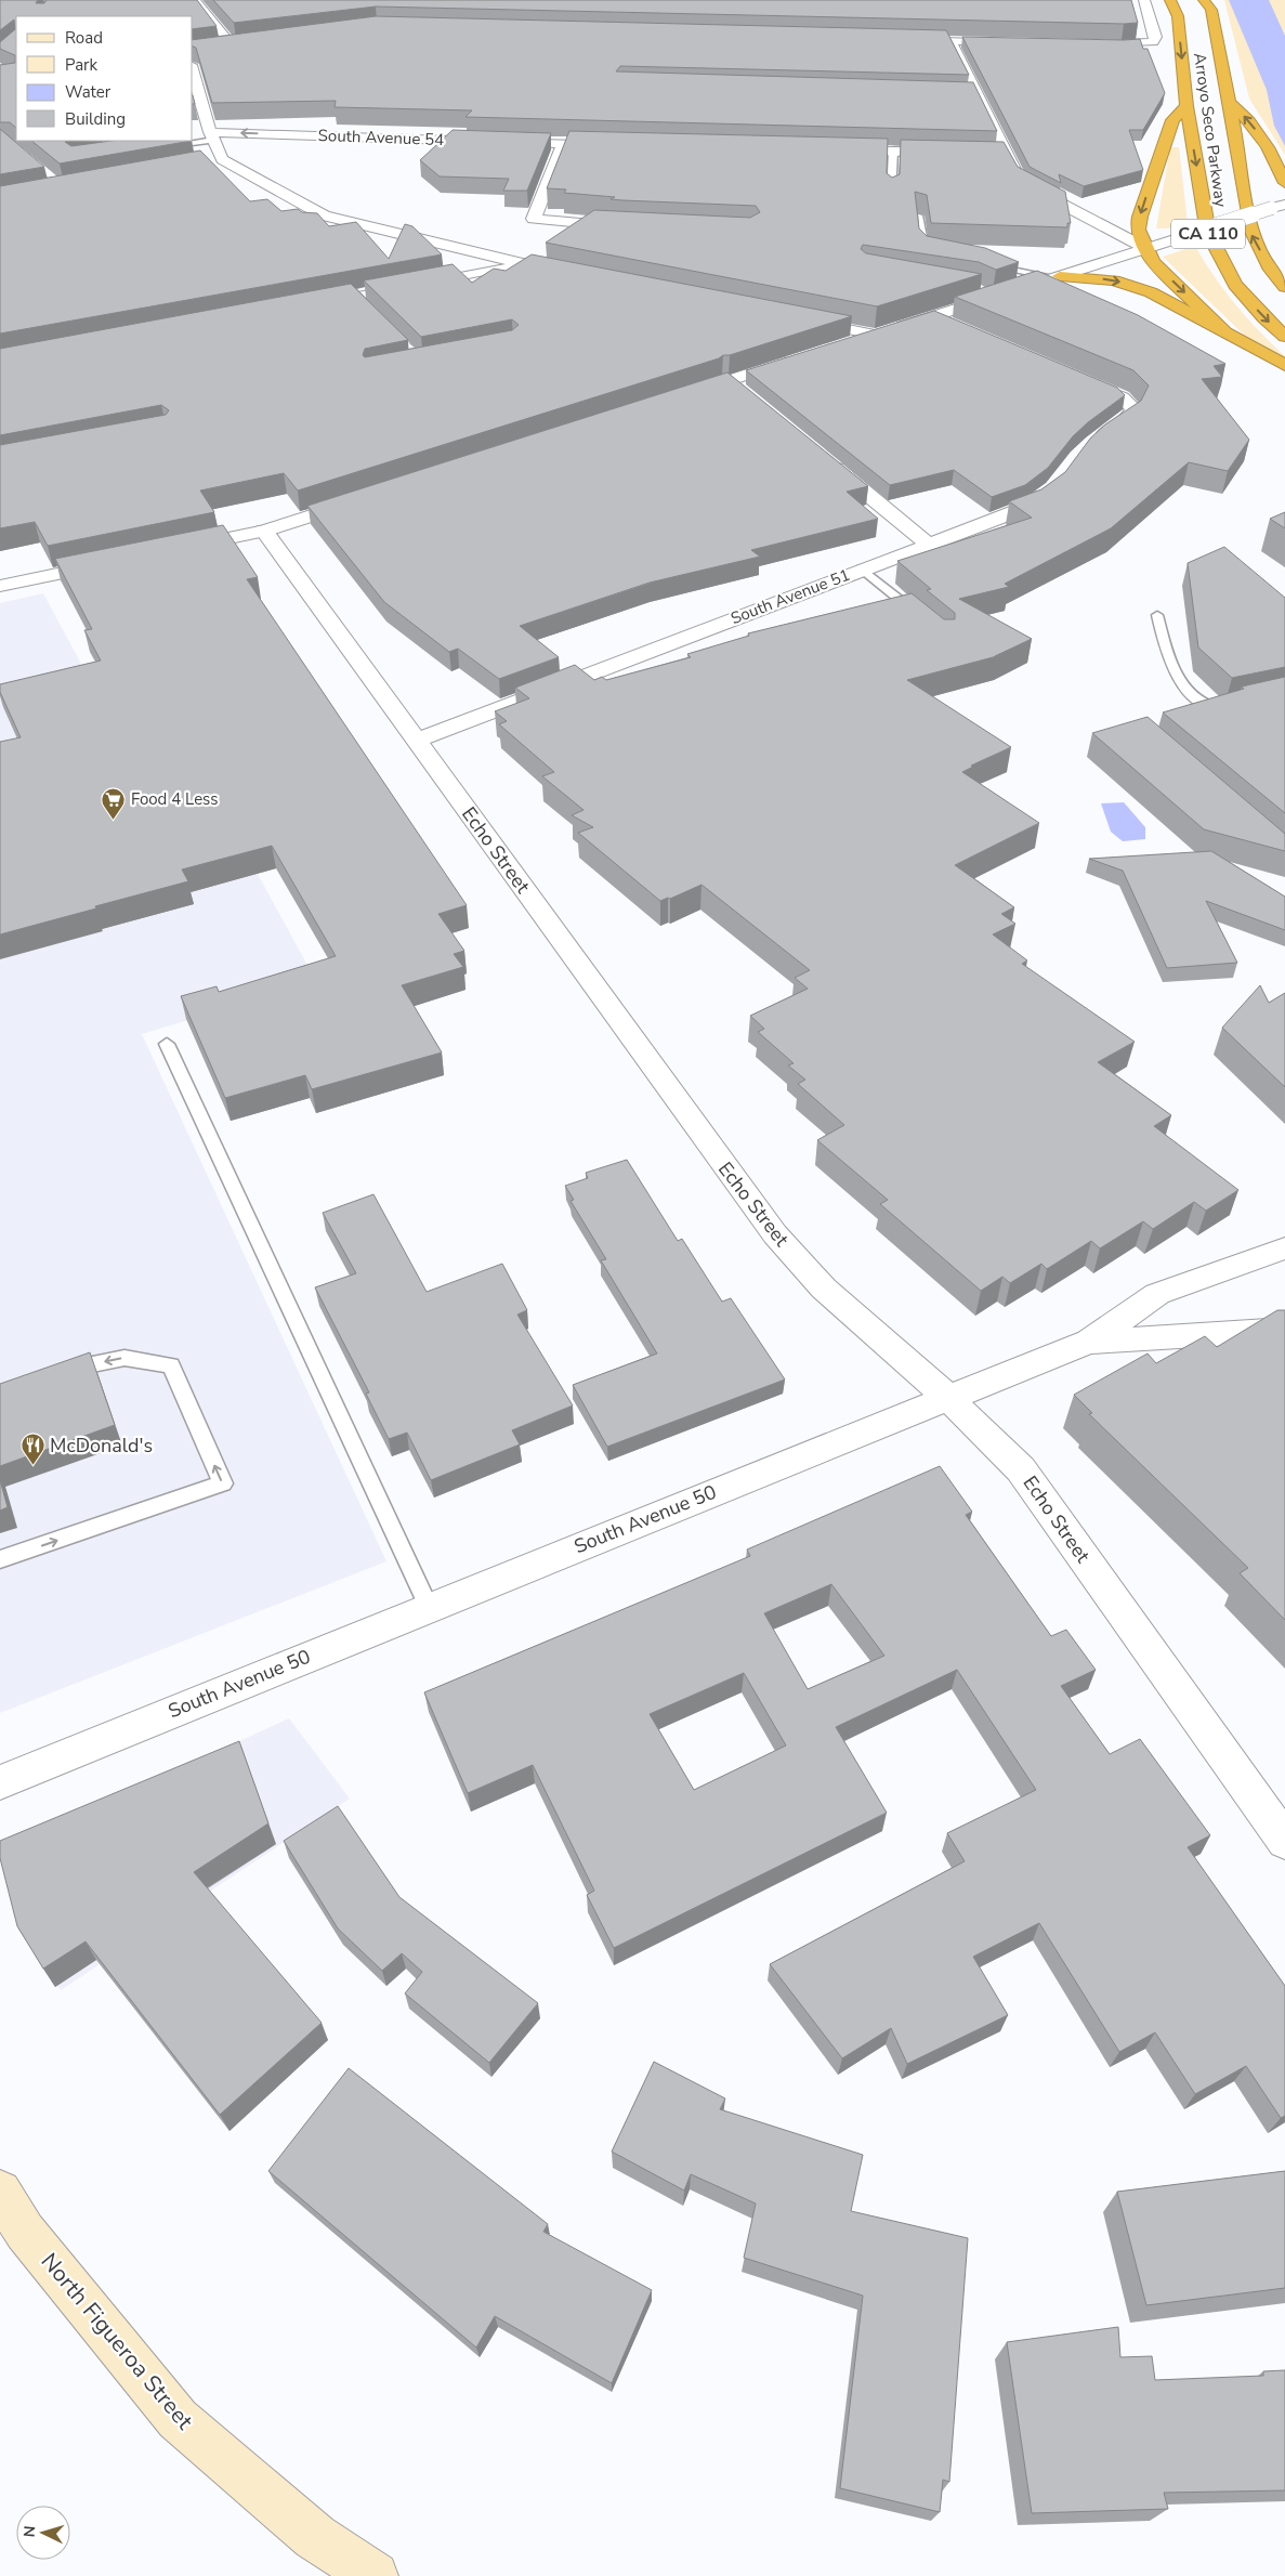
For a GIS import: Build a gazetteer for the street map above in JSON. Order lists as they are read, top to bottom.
{
  "streets": {
    "highway": ["Arroyo Seco Parkway", "CA 110"],
    "main road": ["North Figueroa Street"],
    "street": [
      "South Avenue 54",
      "South Avenue 51",
      "Echo Street",
      "South Avenue 50"
    ]
  },
  "crossings": [
    ["South Avenue 51", "Echo Street"],
    ["Echo Street", "South Avenue 50"]
  ],
  "places": {
    "supermarket": ["Food 4 Less"],
    "restaurant": ["McDonald's"]
  },
  "legend": [
    "Road",
    "Park",
    "Water",
    "Building"
  ],
  "north": "left"
}
